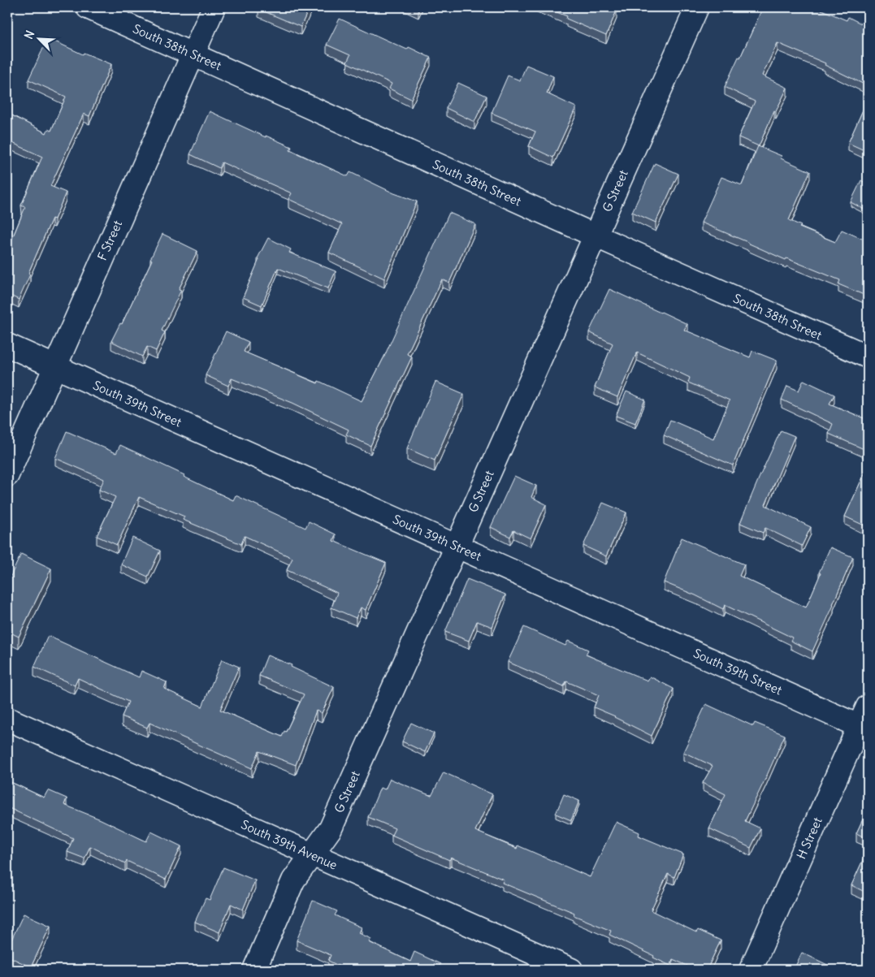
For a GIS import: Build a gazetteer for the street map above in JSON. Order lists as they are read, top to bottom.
{
  "streets": {
    "street": [
      "South 38th Street",
      "G Street",
      "F Street",
      "South 39th Street",
      "H Street",
      "South 39th Avenue"
    ]
  },
  "crossings": [
    ["South 38th Street", "G Street"],
    ["South 38th Street", "F Street"],
    ["G Street", "South 39th Street"],
    ["G Street", "South 39th Avenue"],
    ["F Street", "South 39th Street"],
    ["South 39th Street", "H Street"]
  ],
  "north": "top left"
}
